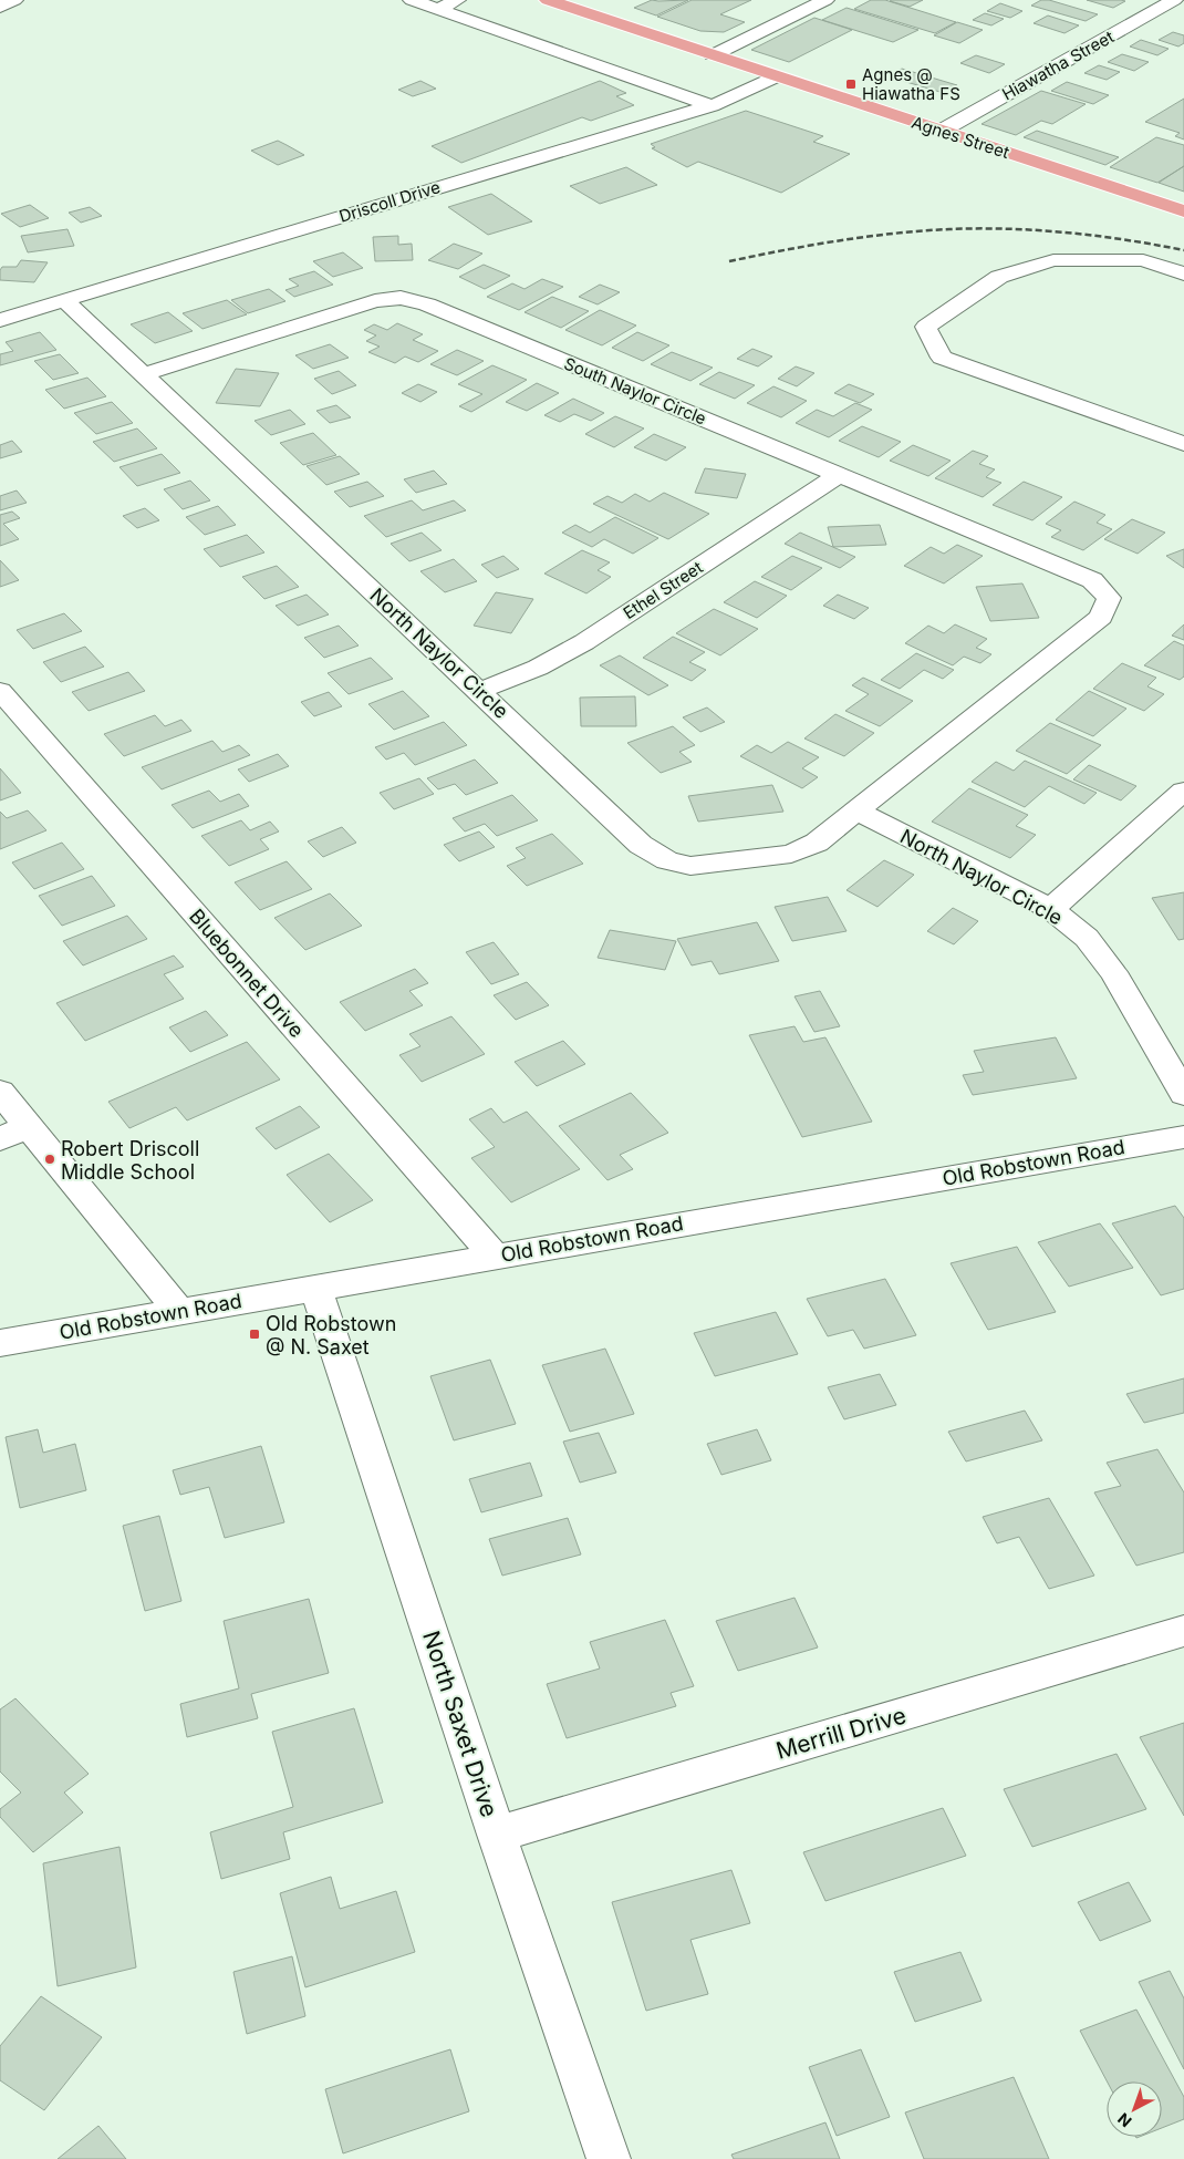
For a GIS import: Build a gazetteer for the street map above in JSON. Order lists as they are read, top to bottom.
{
  "streets": {
    "main road": ["Agnes Street"],
    "street": [
      "Hiawatha Street",
      "Driscoll Drive",
      "South Naylor Circle",
      "Ethel Street",
      "North Naylor Circle",
      "Bluebonnet Drive",
      "Old Robstown Road",
      "North Saxet Drive",
      "Merrill Drive"
    ]
  },
  "crossings": [
    ["Hiawatha Street", "Agnes Street"],
    ["Agnes Street", "Driscoll Drive"],
    ["Driscoll Drive", "North Naylor Circle"],
    ["South Naylor Circle", "Ethel Street"],
    ["South Naylor Circle", "North Naylor Circle"],
    ["Ethel Street", "North Naylor Circle"],
    ["Bluebonnet Drive", "Old Robstown Road"],
    ["Old Robstown Road", "North Saxet Drive"],
    ["North Saxet Drive", "Merrill Drive"]
  ],
  "places": {
    "transit": ["Agnes @ Hiawatha FS", "Old Robstown @ N. Saxet"],
    "other": ["Robert Driscoll Middle School"]
  },
  "north": "bottom left"
}
